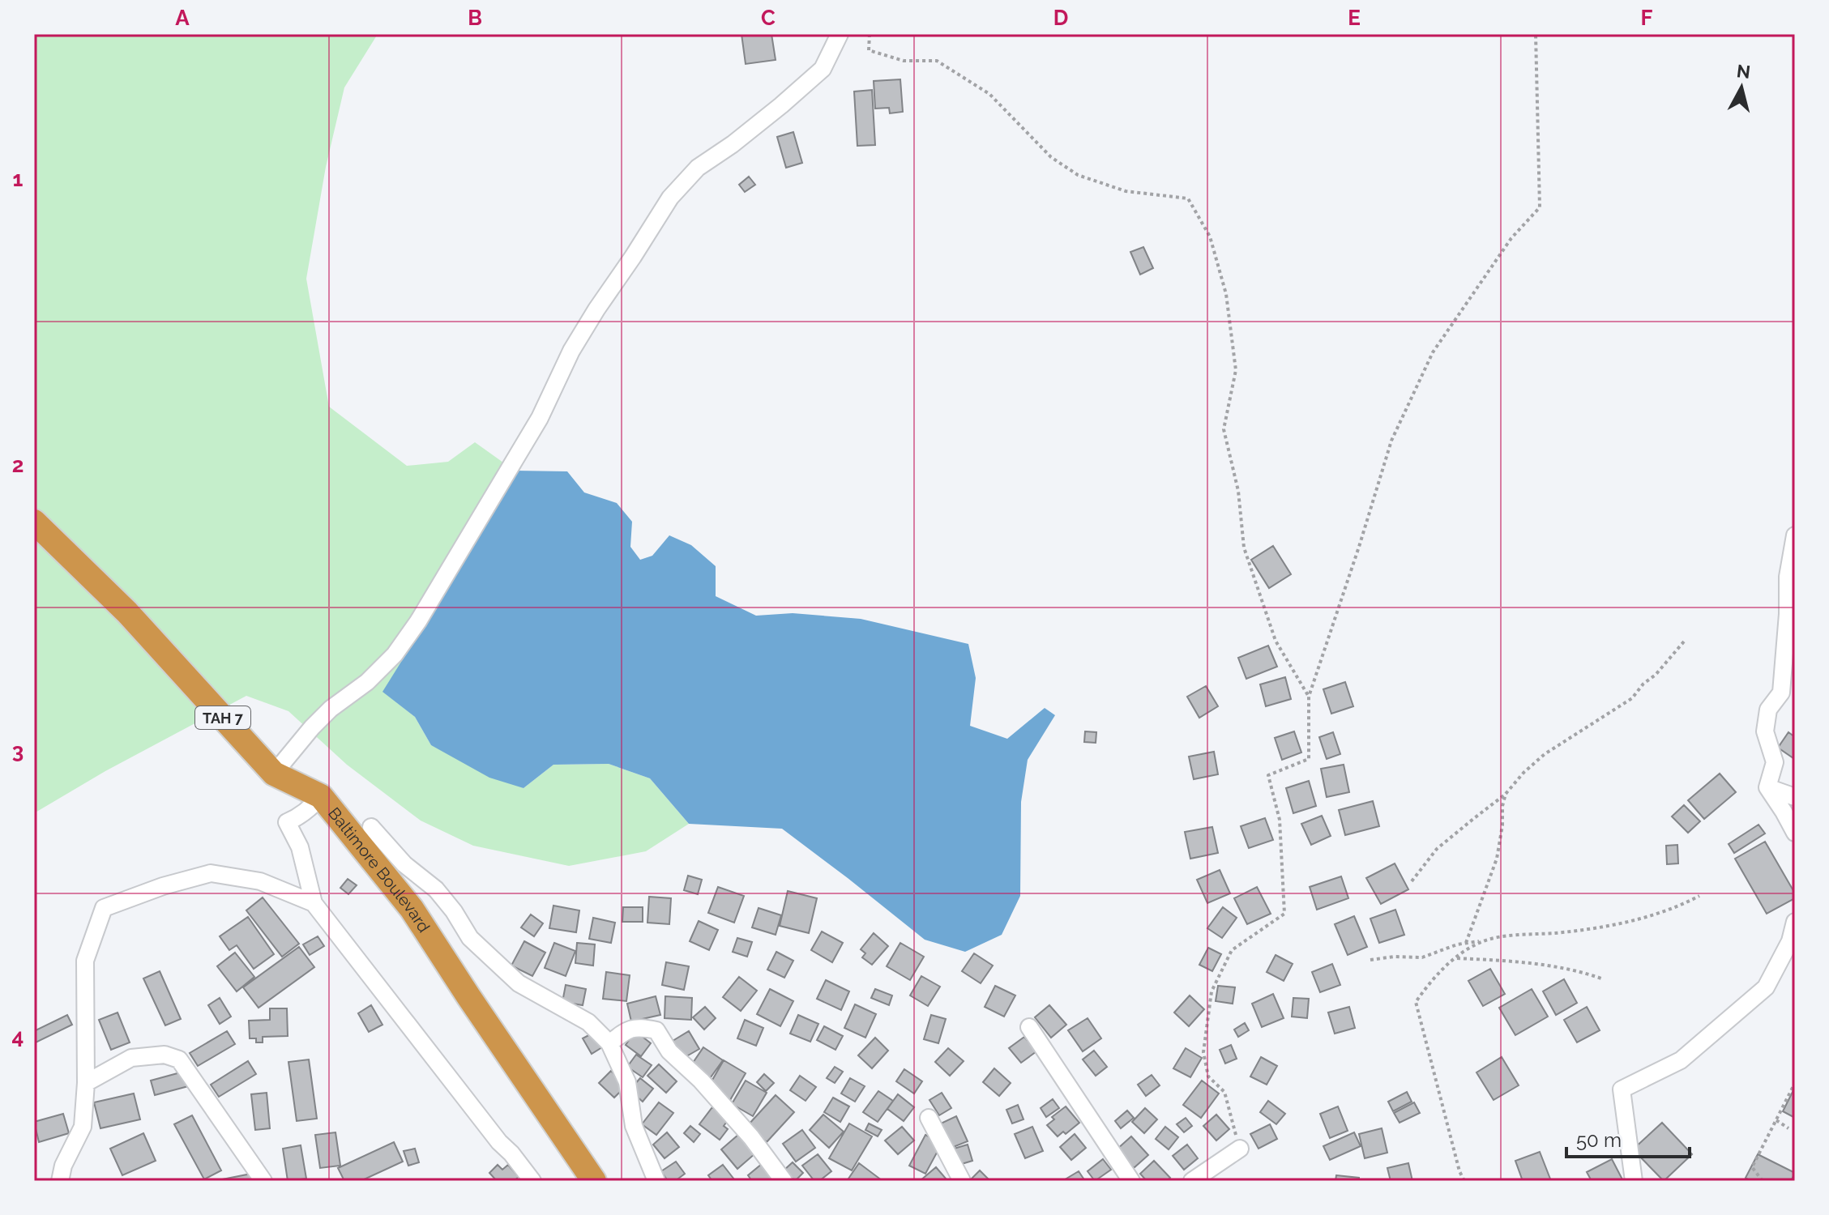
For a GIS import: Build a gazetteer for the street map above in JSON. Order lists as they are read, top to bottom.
{
  "streets": {
    "highway": ["TAH 7", "Baltimore Boulevard"]
  },
  "scale_bar": "50 m",
  "north": "top",
  "grid": {
    "columns": [
      "A",
      "B",
      "C",
      "D",
      "E",
      "F"
    ],
    "rows": [
      "1",
      "2",
      "3",
      "4"
    ]
  }
}
